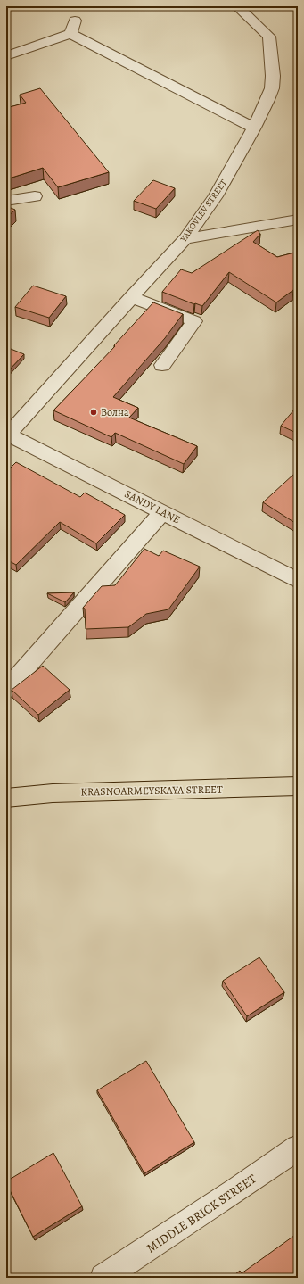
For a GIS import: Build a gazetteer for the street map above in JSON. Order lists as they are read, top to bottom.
{
  "streets": {
    "main road": ["KRASNOARMEYSKAYA STREET"],
    "street": ["YAKOVLEV STREET", "SANDY LANE", "MIDDLE BRICK STREET"]
  },
  "crossings": [
    ["YAKOVLEV STREET", "SANDY LANE"]
  ],
  "places": ["Волна"]
}
